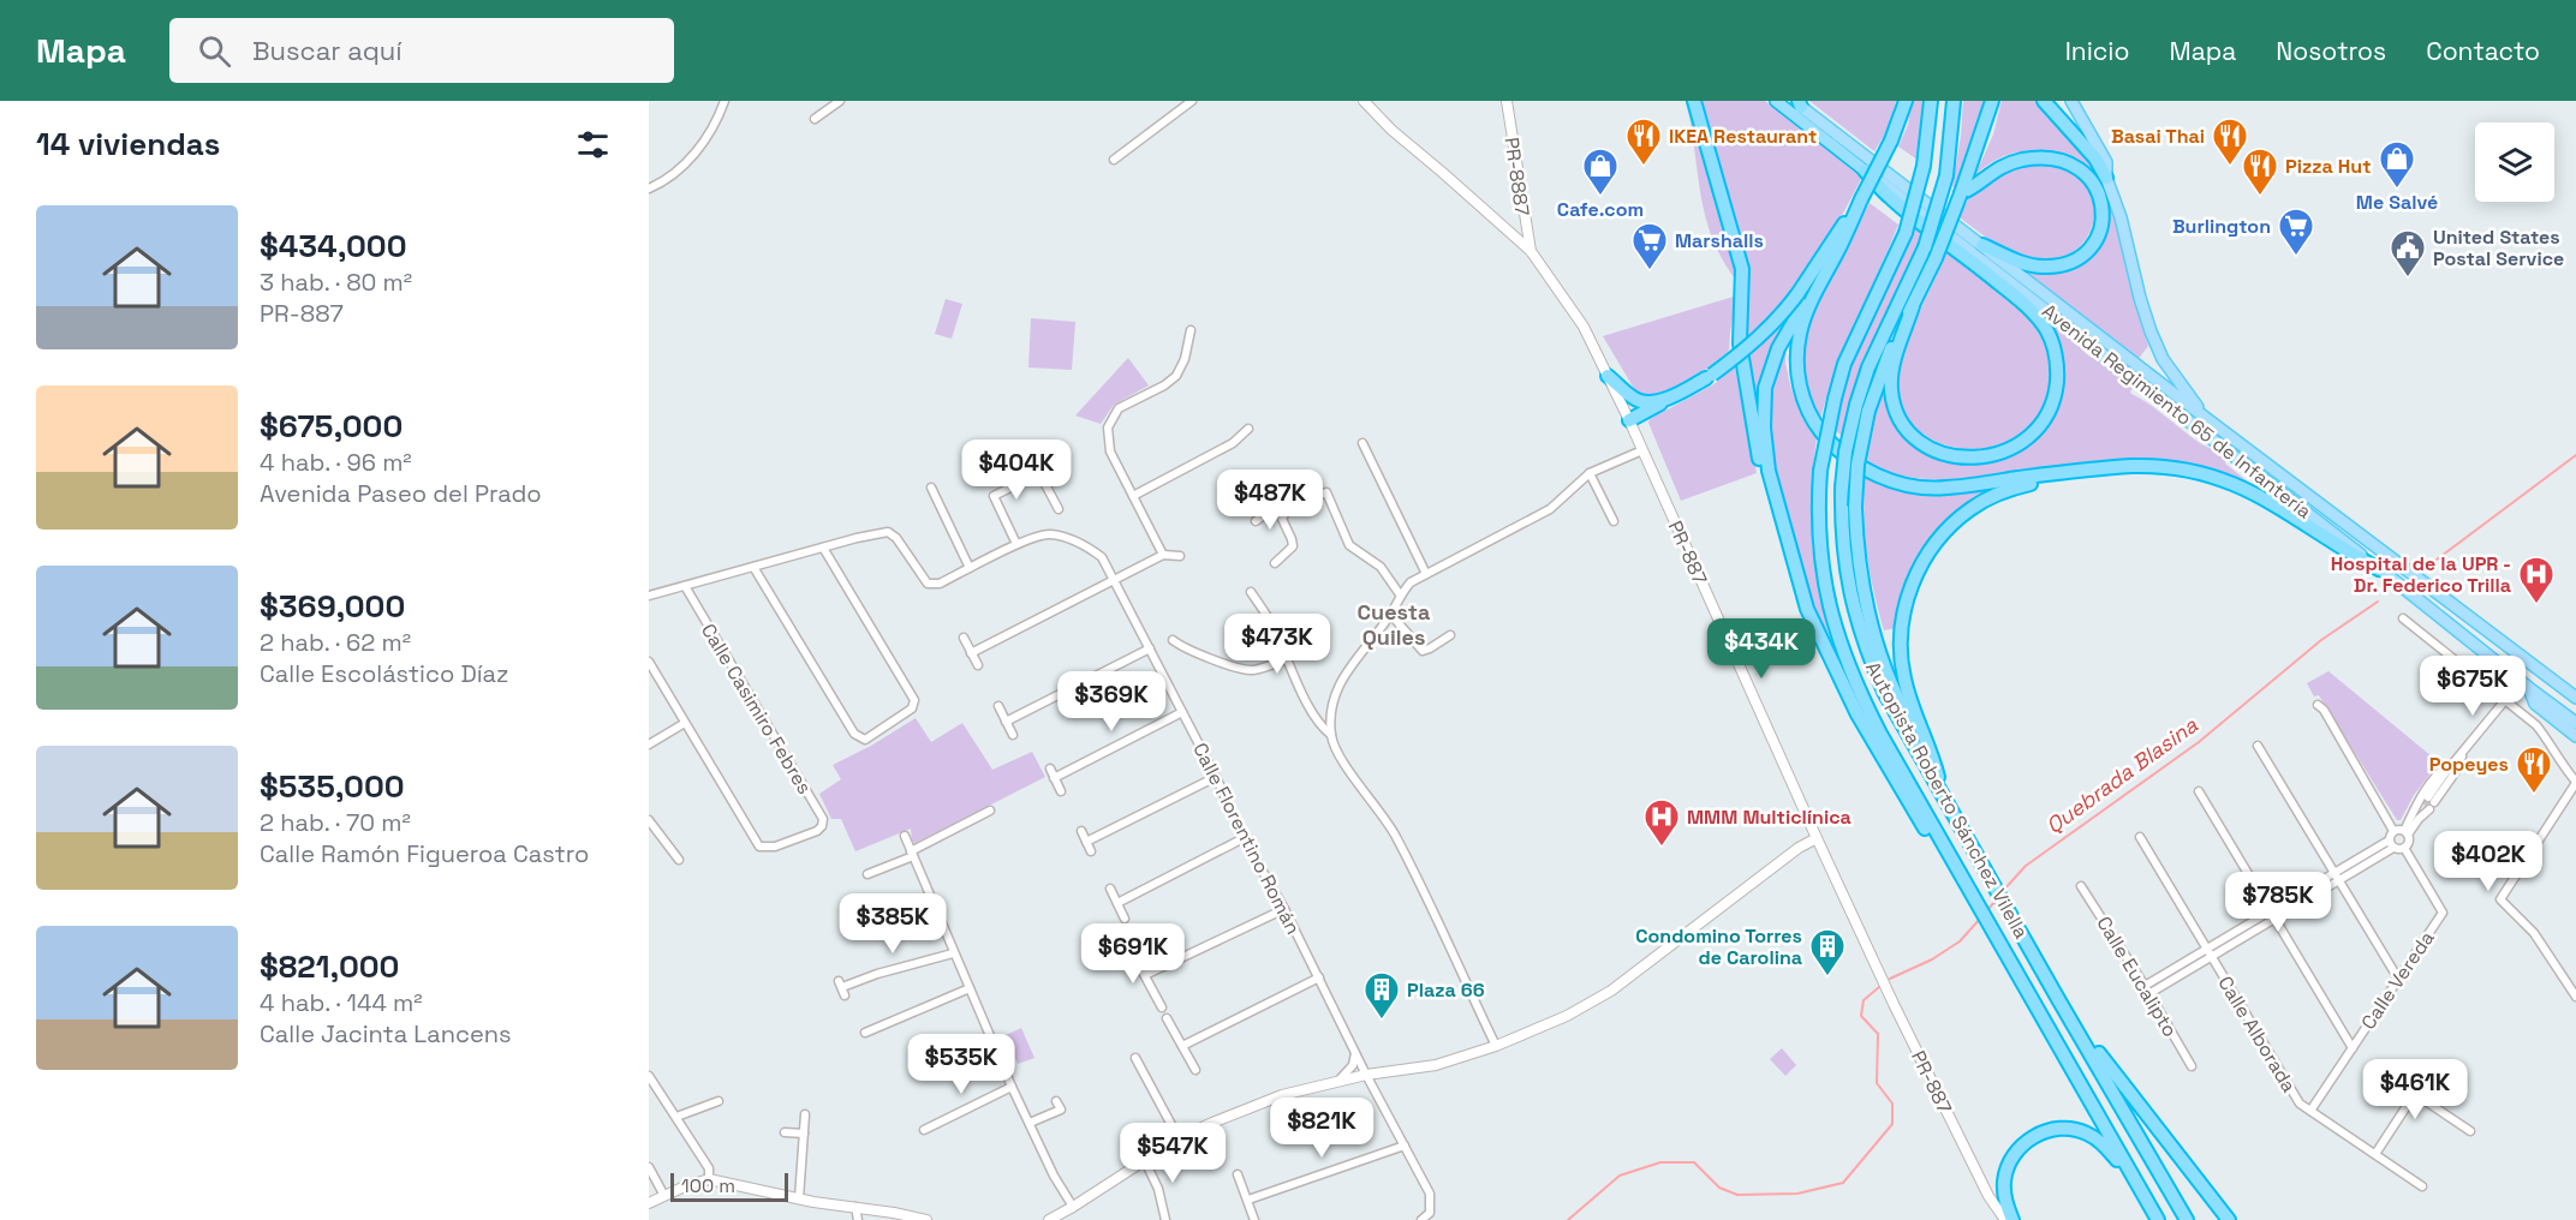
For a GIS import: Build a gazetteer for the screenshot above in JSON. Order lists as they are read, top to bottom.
{
  "streets": {
    "highway": ["Avenida Regimiento 65 de Infantería", "Autopista Roberto Sánchez Vilella"],
    "street": [
      "PR-8887",
      "PR-887",
      "Calle Casimiro Febres",
      "Calle Florentino Román",
      "Calle Eucalipto",
      "Calle Vereda",
      "Calle Alborada"
    ]
  },
  "crossings": [
    ["PR-8887", "PR-887"],
    ["Calle Casimiro Febres", "Calle Florentino Román"],
    ["Calle Vereda", "Calle Alborada"]
  ],
  "districts": ["Cuesta Quiles"],
  "water": ["Quebrada Blasina"],
  "places": {
    "restaurant": [
      "IKEA Restaurant",
      "Basai Thai",
      "Pizza Hut",
      "Popeyes"
    ],
    "shop": ["Me Salvé", "Cafe.com"],
    "supermarket": ["Burlington", "Marshalls"],
    "public building": ["United States Postal Service"],
    "hospital": ["Hospital de la UPR - Dr. Federico Trilla", "MMM Multiclínica"],
    "building": ["Condomino Torres de Carolina", "Plaza 66"]
  },
  "scale_bar": "100 m",
  "page": {
    "header": "Mapa",
    "search": "Buscar aquí",
    "nav": [
      "Inicio",
      "Mapa",
      "Nosotros",
      "Contacto"
    ],
    "heading": "14 viviendas",
    "list": [
      {
        "name": "$434,000",
        "note": "3 hab. · 80 m² · PR-887"
      },
      {
        "name": "$675,000",
        "note": "4 hab. · 96 m² · Avenida Paseo del Prado"
      },
      {
        "name": "$369,000",
        "note": "2 hab. · 62 m² · Calle Escolástico Díaz"
      },
      {
        "name": "$535,000",
        "note": "2 hab. · 70 m² · Calle Ramón Figueroa Castro"
      },
      {
        "name": "$821,000",
        "note": "4 hab. · 144 m² · Calle Jacinta Lancens"
      }
    ],
    "price": [
      "$404K",
      "$487K",
      "$473K",
      "$434K",
      "$675K",
      "$369K",
      "$402K",
      "$785K",
      "$385K",
      "$691K",
      "$535K",
      "$461K",
      "$821K",
      "$547K"
    ],
    "scale": "100 m"
  }
}
